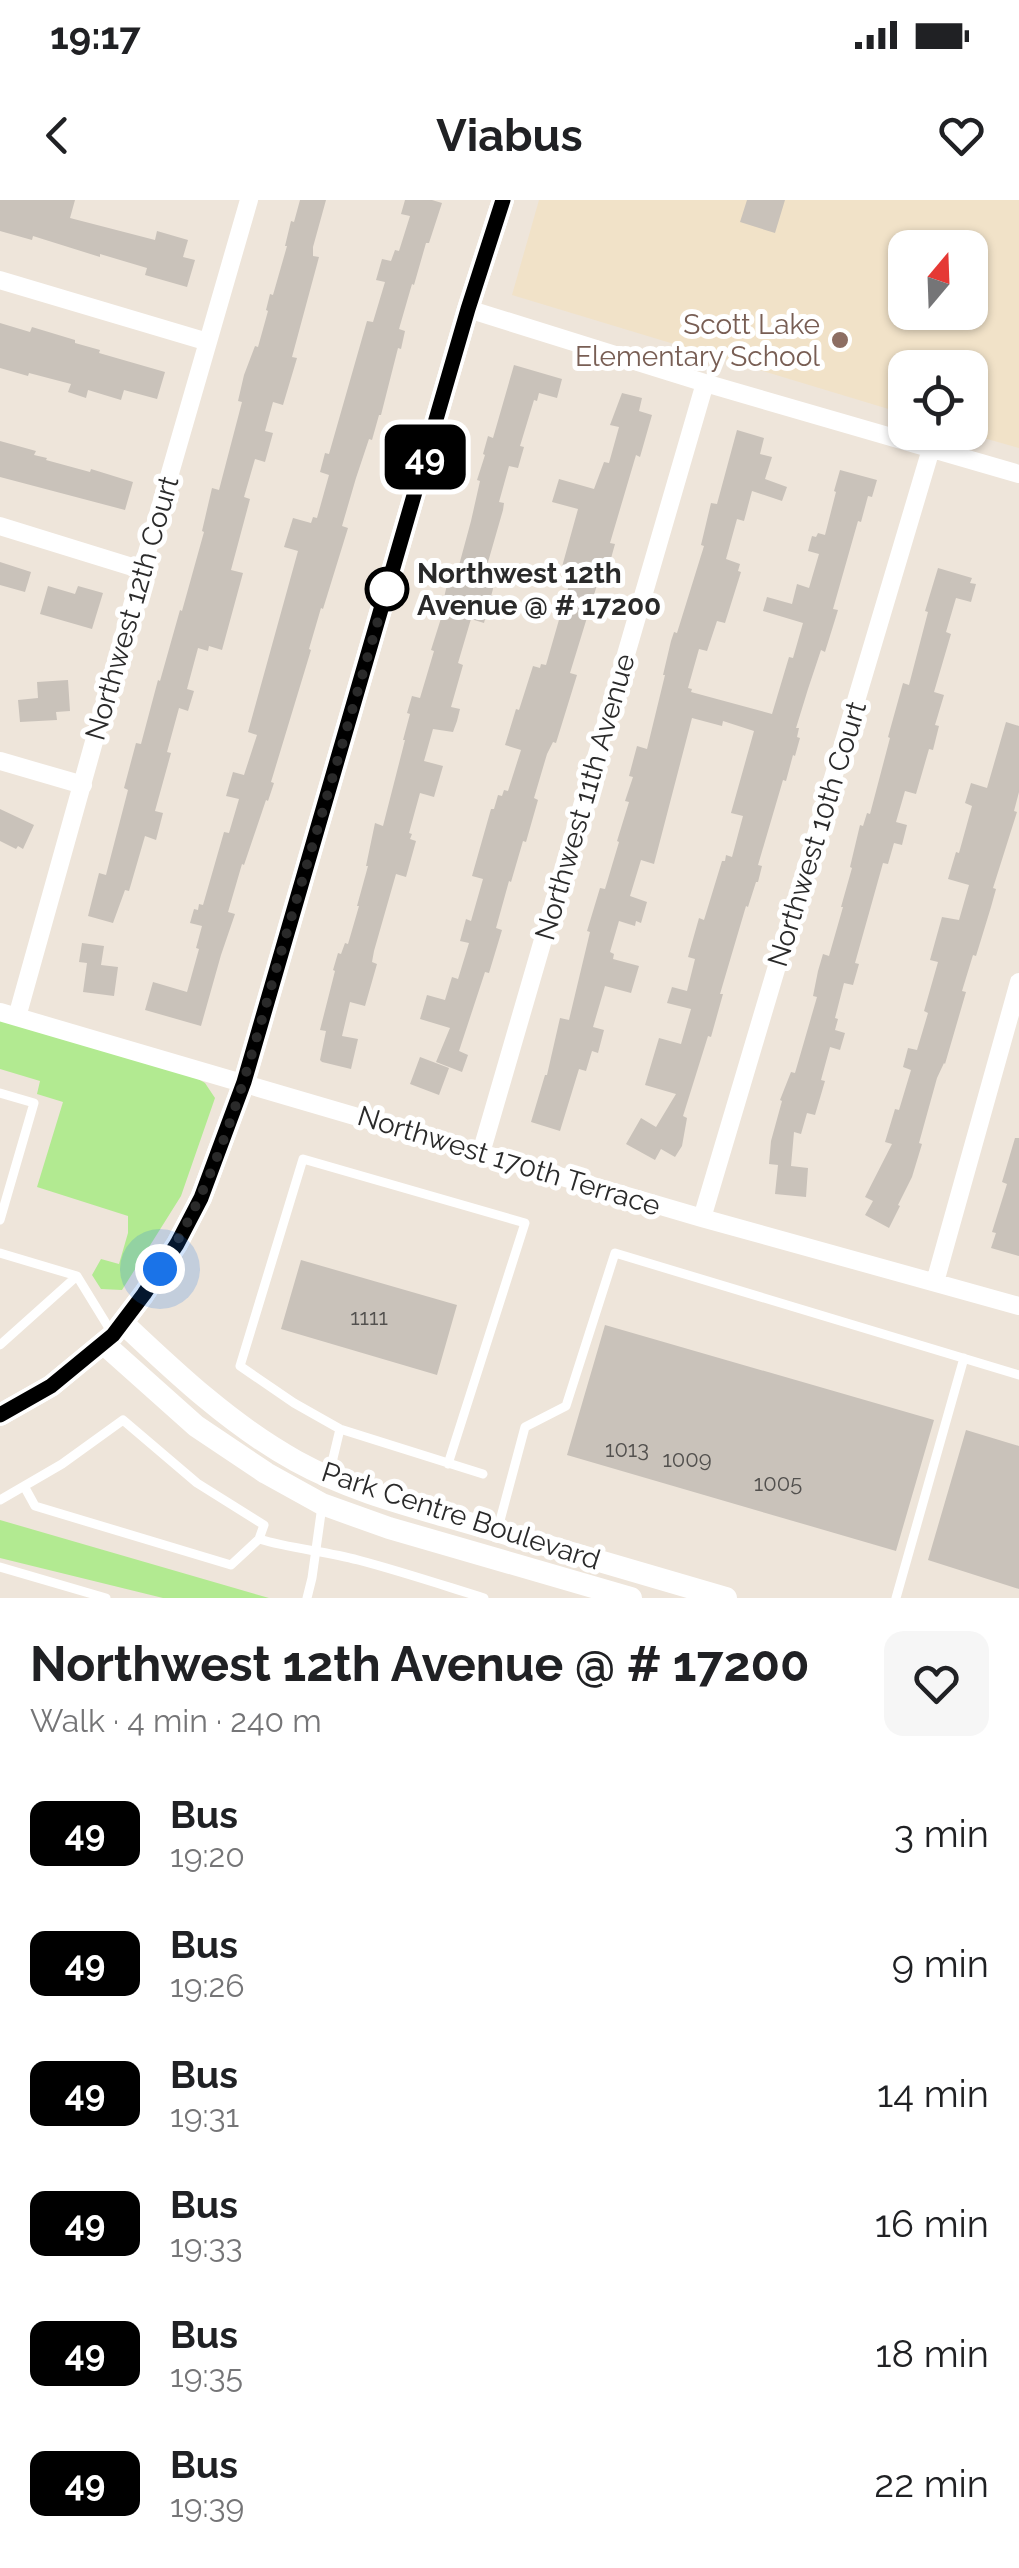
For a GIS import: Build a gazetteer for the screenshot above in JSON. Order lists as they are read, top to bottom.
{
  "streets": {
    "street": [
      "Northwest 12th Court",
      "Northwest 11th Avenue",
      "Northwest 10th Court",
      "Northwest 170th Terrace",
      "Park Centre Boulevard"
    ]
  },
  "crossings": [
    ["Northwest 12th Court", "Northwest 170th Terrace"],
    ["Northwest 11th Avenue", "Northwest 170th Terrace"],
    ["Northwest 10th Court", "Northwest 170th Terrace"]
  ],
  "places": ["Scott Lake Elementary School", "Northwest 12th Avenue @ # 17200"],
  "lines": ["bus line 49"],
  "house_numbers": [
    "1111",
    "1013",
    "1009",
    "1005"
  ],
  "north": "top",
  "page": {
    "status": "19:17",
    "header": "Viabus",
    "on_map": "49",
    "heading": ["Northwest 12th Avenue @ # 17200", "Walk · 4 min · 240 m"],
    "list": [
      {
        "mark": "49",
        "name": "Bus",
        "note": "19:20",
        "value": "3 min"
      },
      {
        "mark": "49",
        "name": "Bus",
        "note": "19:26",
        "value": "9 min"
      },
      {
        "mark": "49",
        "name": "Bus",
        "note": "19:31",
        "value": "14 min"
      },
      {
        "mark": "49",
        "name": "Bus",
        "note": "19:33",
        "value": "16 min"
      },
      {
        "mark": "49",
        "name": "Bus",
        "note": "19:35",
        "value": "18 min"
      },
      {
        "mark": "49",
        "name": "Bus",
        "note": "19:39",
        "value": "22 min"
      }
    ]
  }
}
